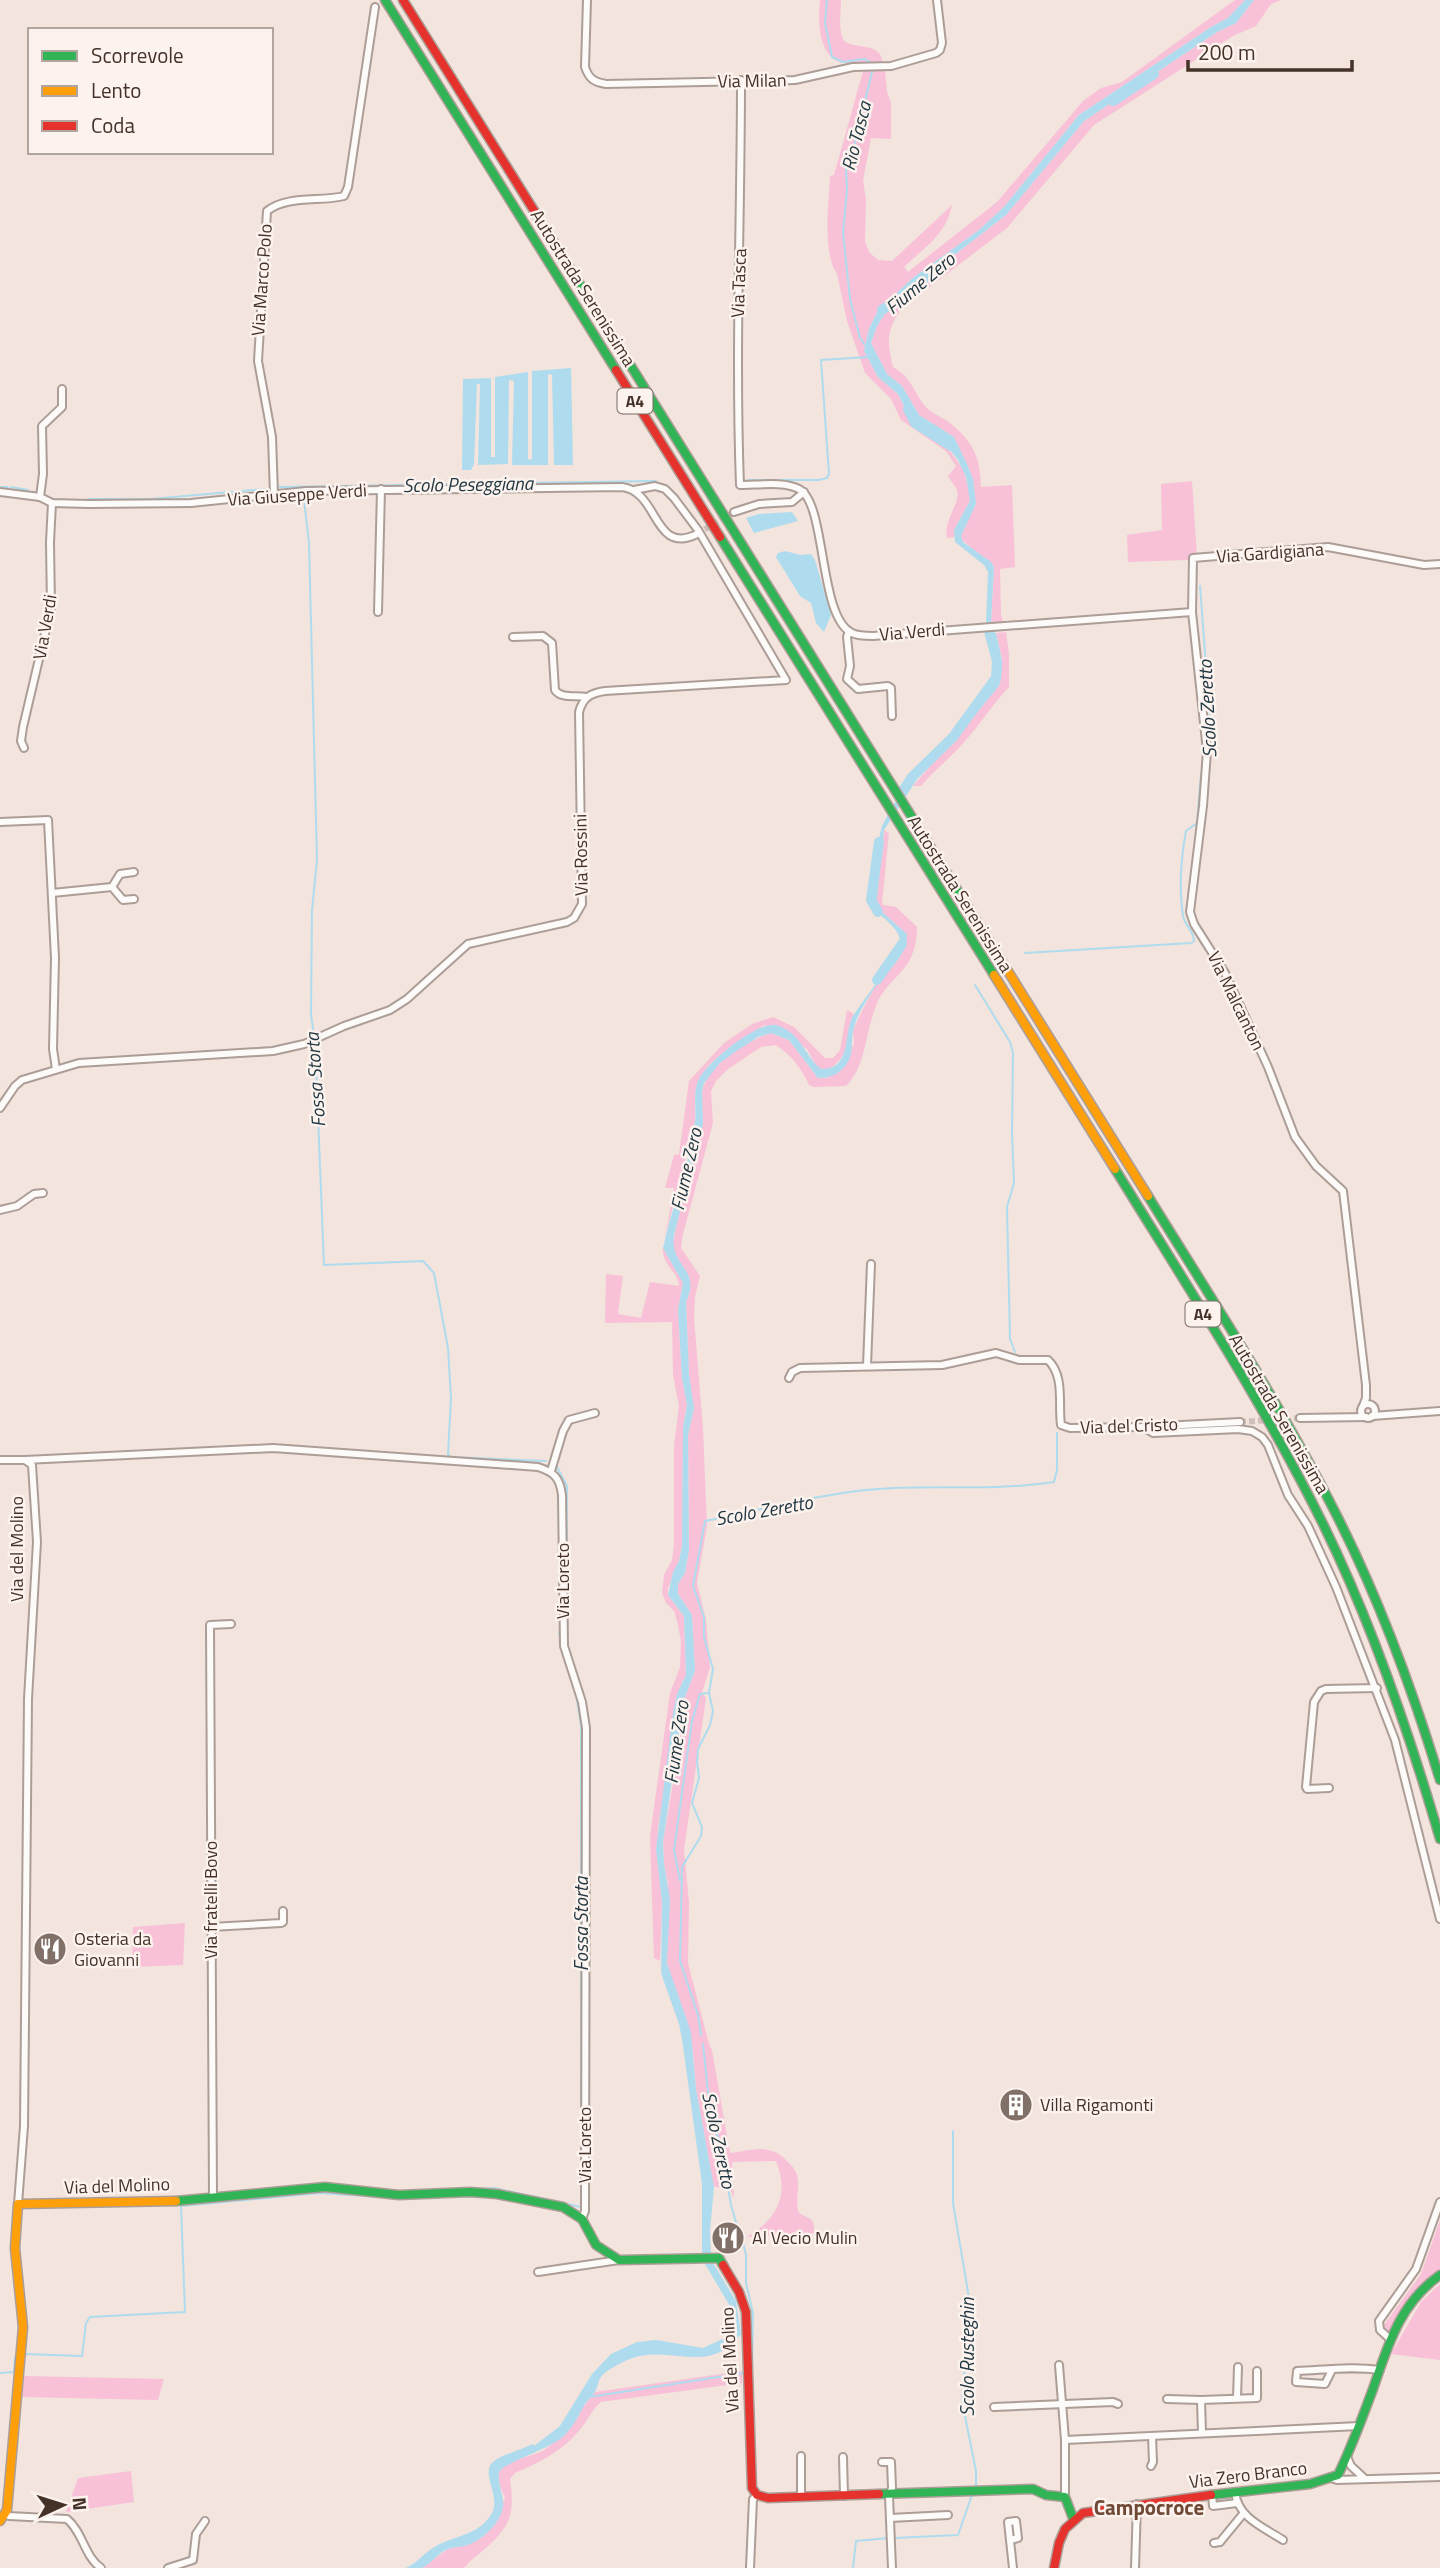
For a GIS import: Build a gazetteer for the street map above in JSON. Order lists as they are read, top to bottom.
{
  "streets": {
    "main road": [
      "Autostrada Serenissima",
      "A4",
      "Via del Molino",
      "Via Zero Branco"
    ],
    "street": [
      "Via Milan",
      "Via Marco Polo",
      "Via Tasca",
      "Via Giuseppe Verdi",
      "Via Gardigiana",
      "Via Verdi",
      "Via Rossini",
      "Via Malcanton",
      "Via del Cristo",
      "Via Loreto",
      "Via fratelli Bovo"
    ]
  },
  "crossings": [
    ["Via Milan", "Via Tasca"],
    ["Via Marco Polo", "Via Giuseppe Verdi"],
    ["Via Giuseppe Verdi", "Via Verdi"],
    ["Via Gardigiana", "Via Verdi"],
    ["Via Gardigiana", "Via Malcanton"],
    ["Via Verdi", "Via Malcanton"],
    ["Via del Molino", "Via Loreto"],
    ["Via del Molino", "Via fratelli Bovo"]
  ],
  "districts": ["Campocroce"],
  "water": [
    "Rio Tasca",
    "Fiume Zero",
    "Scolo Peseggiana",
    "Scolo Zeretto",
    "Fossa Storta",
    "Scolo Rusteghin"
  ],
  "places": {
    "restaurant": ["Osteria da Giovanni", "Al Vecio Mulin"],
    "building": ["Villa Rigamonti"]
  },
  "legend": ["Scorrevole", "Lento", "Coda"],
  "scale_bar": "200 m",
  "north": "right"
}
